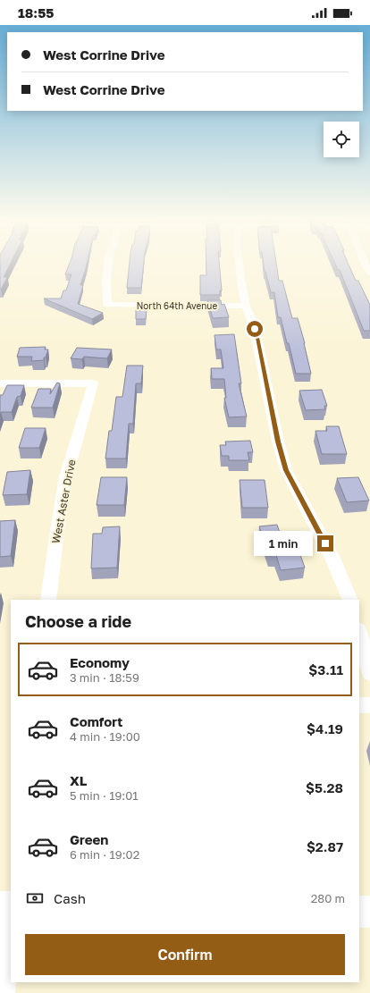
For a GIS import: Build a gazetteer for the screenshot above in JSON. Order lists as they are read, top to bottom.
{
  "streets": {
    "street": ["North 64th Avenue", "West Aster Drive"]
  },
  "page": {
    "status": "18:55",
    "banner": ["West Corrine Drive", "West Corrine Drive"],
    "bubble": "1 min",
    "heading": "Choose a ride",
    "list": [
      {
        "name": "Economy",
        "note": "3 min · 18:59",
        "value": "$3.11"
      },
      {
        "name": "Comfort",
        "note": "4 min · 19:00",
        "value": "$4.19"
      },
      {
        "name": "XL",
        "note": "5 min · 19:01",
        "value": "$5.28"
      },
      {
        "name": "Green",
        "note": "6 min · 19:02",
        "value": "$2.87"
      }
    ],
    "pay": ["Cash", "280 m"],
    "buttons": "Confirm"
  }
}
